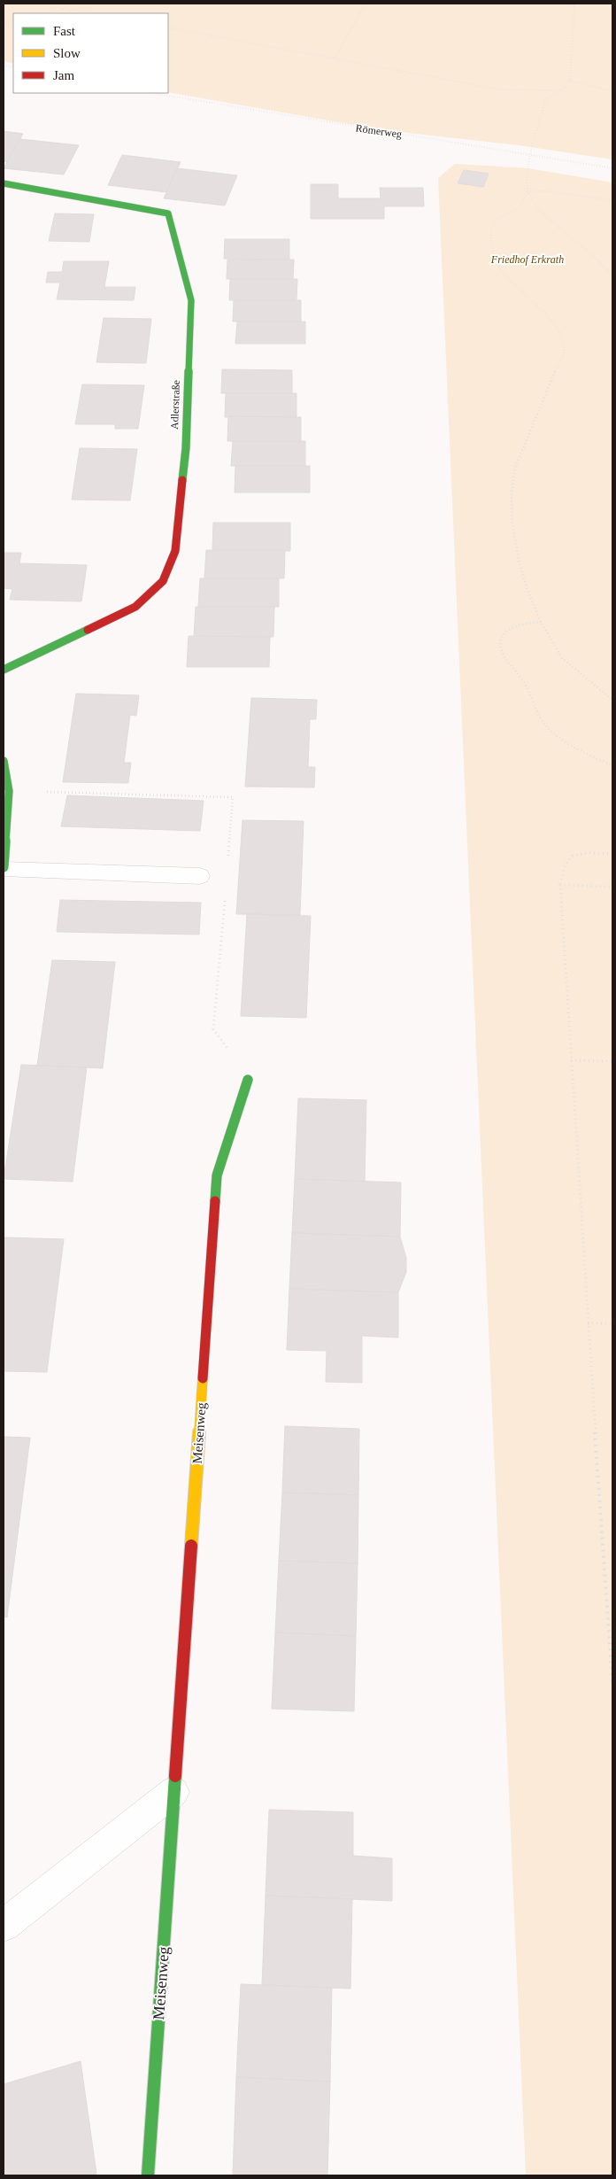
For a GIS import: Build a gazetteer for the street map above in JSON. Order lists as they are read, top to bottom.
{
  "streets": {
    "street": ["Adlerstraße", "Meisenweg"],
    "path": ["Römerweg"]
  },
  "parks": ["Friedhof Erkrath"],
  "legend": ["Fast", "Slow", "Jam"]
}
